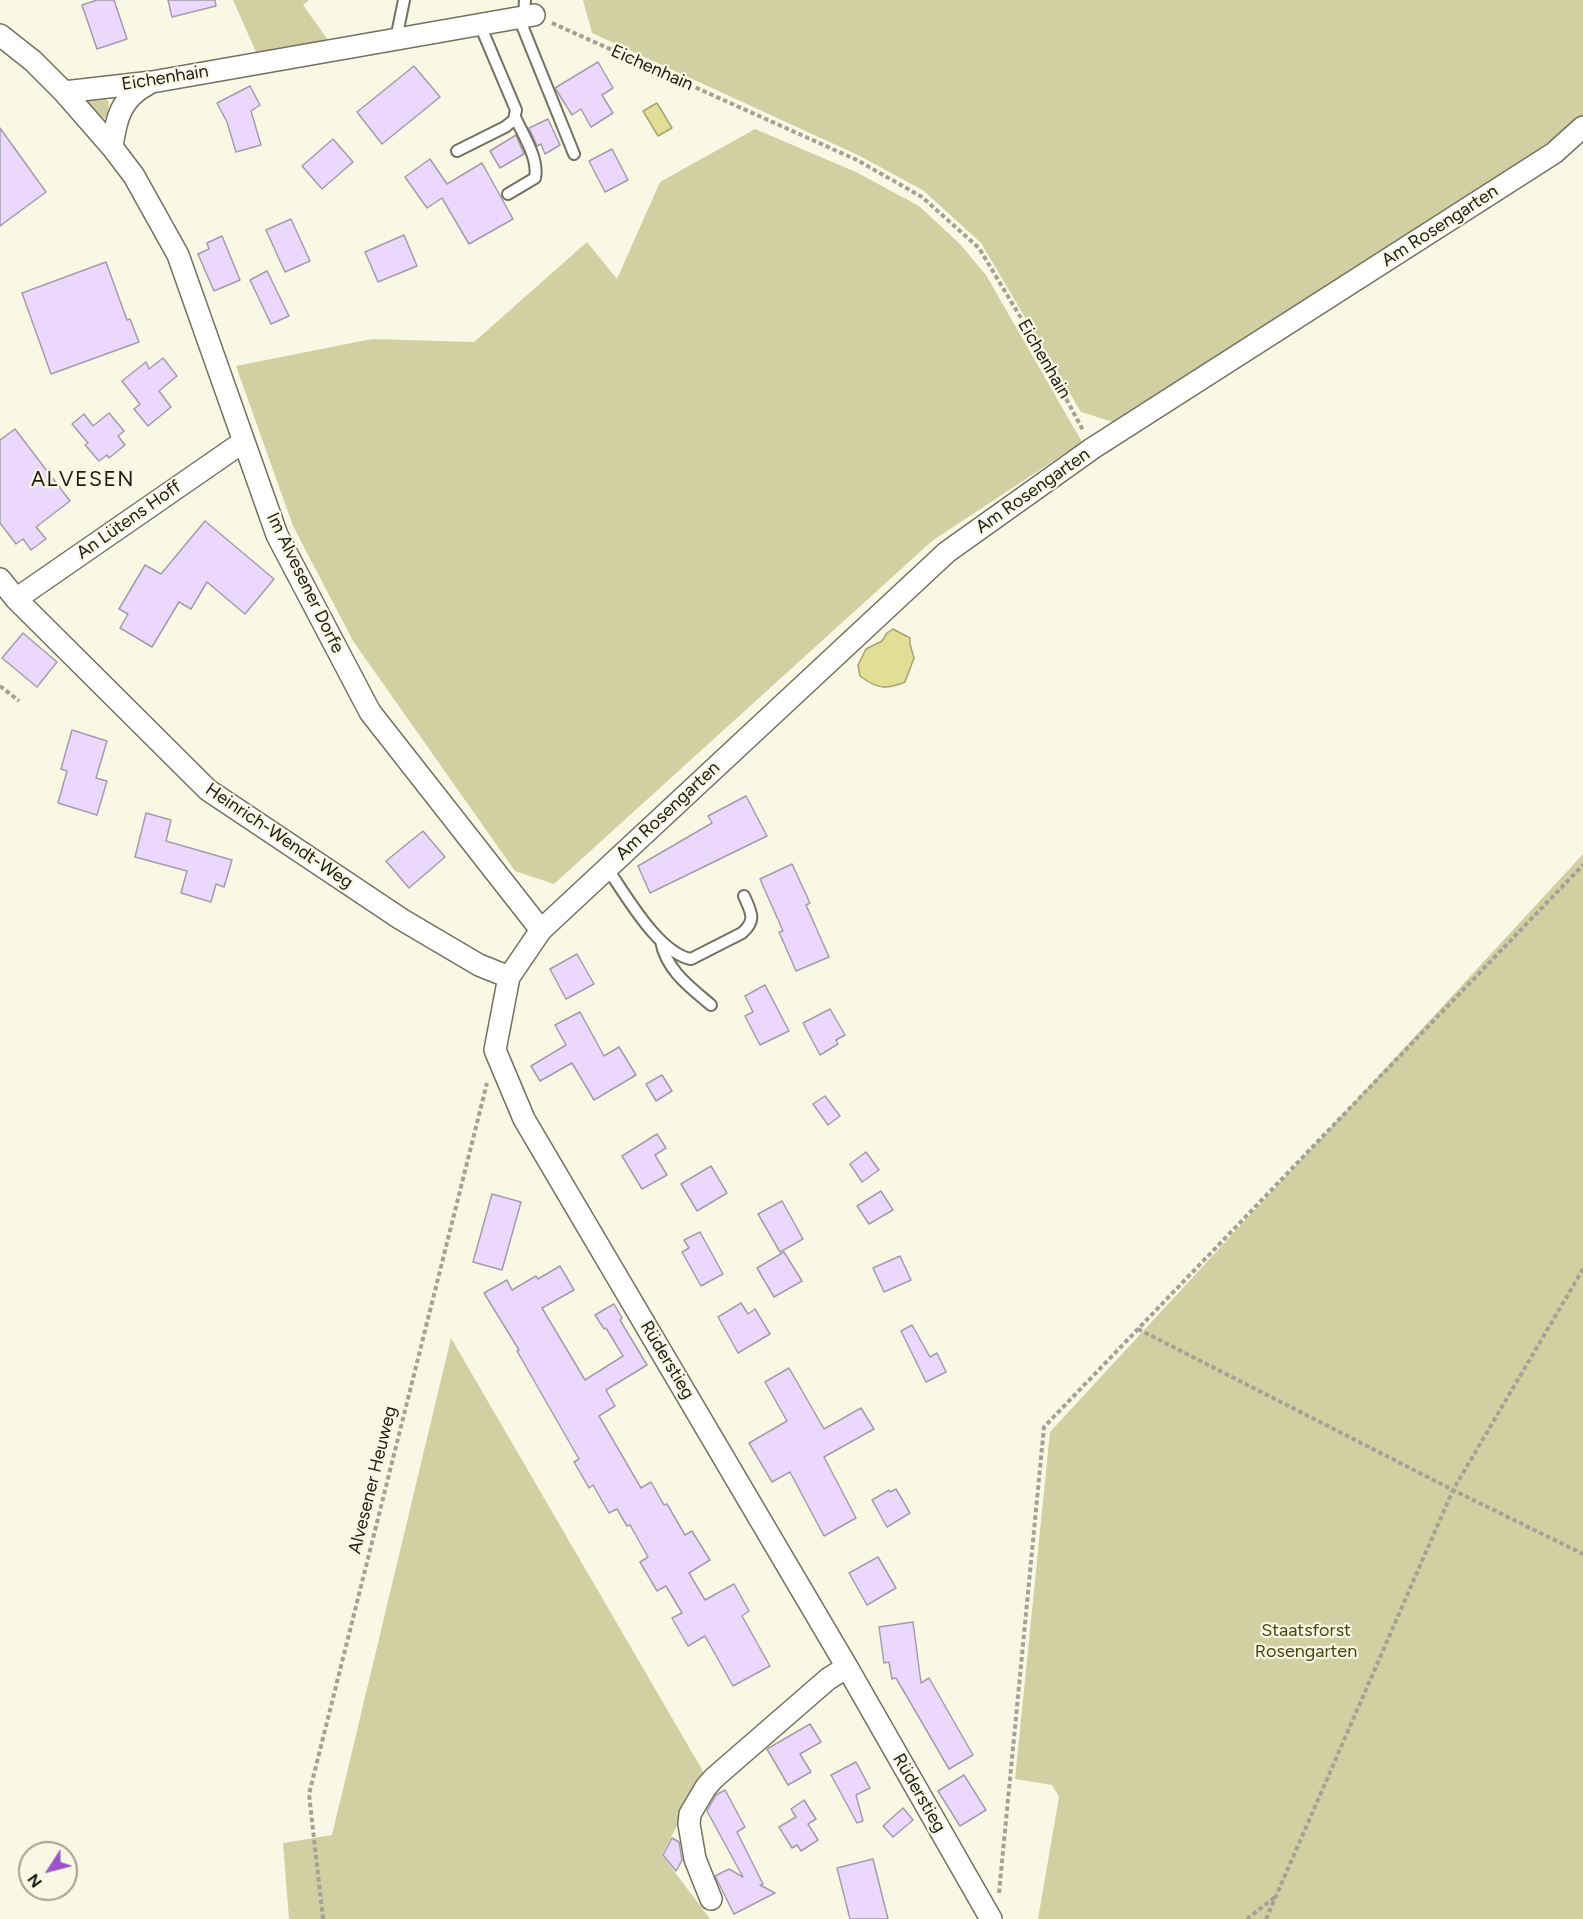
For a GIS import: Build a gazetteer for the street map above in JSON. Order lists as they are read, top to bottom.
{
  "streets": {
    "street": [
      "Eichenhain",
      "Am Rosengarten",
      "An Lütens Hoff",
      "Im Alvesener Dorfe",
      "Heinrich-Wendt-Weg",
      "Rüderstieg"
    ],
    "path": ["Alvesener Heuweg"]
  },
  "crossings": [
    ["Eichenhain", "Am Rosengarten"],
    ["Eichenhain", "Im Alvesener Dorfe"],
    ["Am Rosengarten", "Im Alvesener Dorfe"],
    ["An Lütens Hoff", "Im Alvesener Dorfe"],
    ["An Lütens Hoff", "Heinrich-Wendt-Weg"],
    ["Rüderstieg", "Alvesener Heuweg"]
  ],
  "districts": ["ALVESEN"],
  "parks": ["Staatsforst Rosengarten"],
  "north": "bottom left"
}
